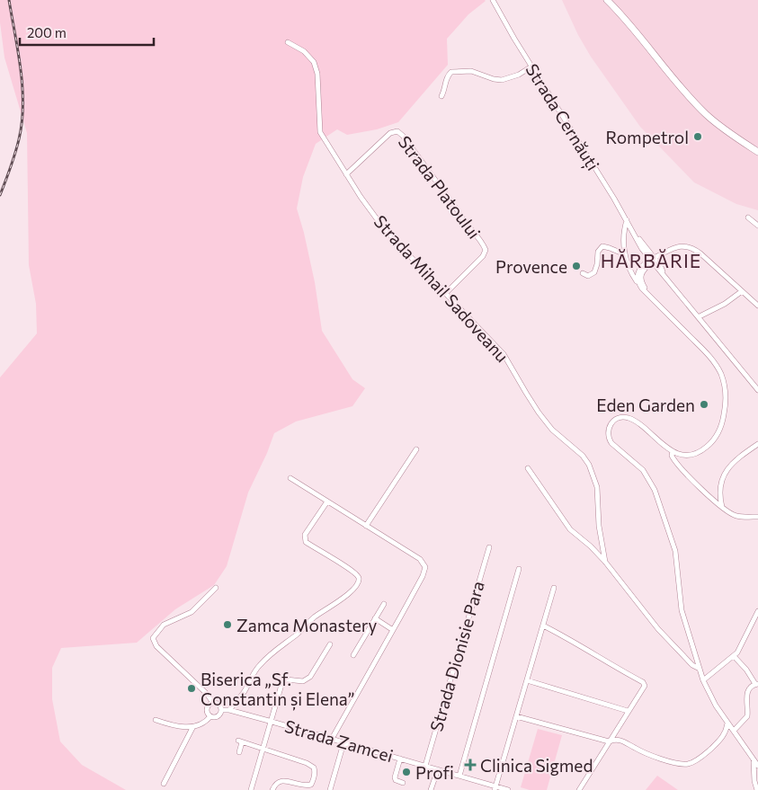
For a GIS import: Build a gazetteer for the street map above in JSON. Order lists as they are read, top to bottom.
{
  "streets": {
    "street": [
      "Strada Cernăuți",
      "Strada Platoului",
      "Strada Mihail Sadoveanu",
      "Strada Dionisie Para",
      "Strada Zamcei"
    ]
  },
  "crossings": [
    ["Strada Platoului", "Strada Mihail Sadoveanu"],
    ["Strada Dionisie Para", "Strada Zamcei"]
  ],
  "districts": ["HĂRBĂRIE"],
  "places": {
    "other": [
      "Rompetrol",
      "Provence",
      "Eden Garden",
      "Zamca Monastery",
      "Biserica „Sf. Constantin și Elena”",
      "Profi"
    ],
    "health": ["Clinica Sigmed"]
  },
  "scale_bar": "200 m"
}
